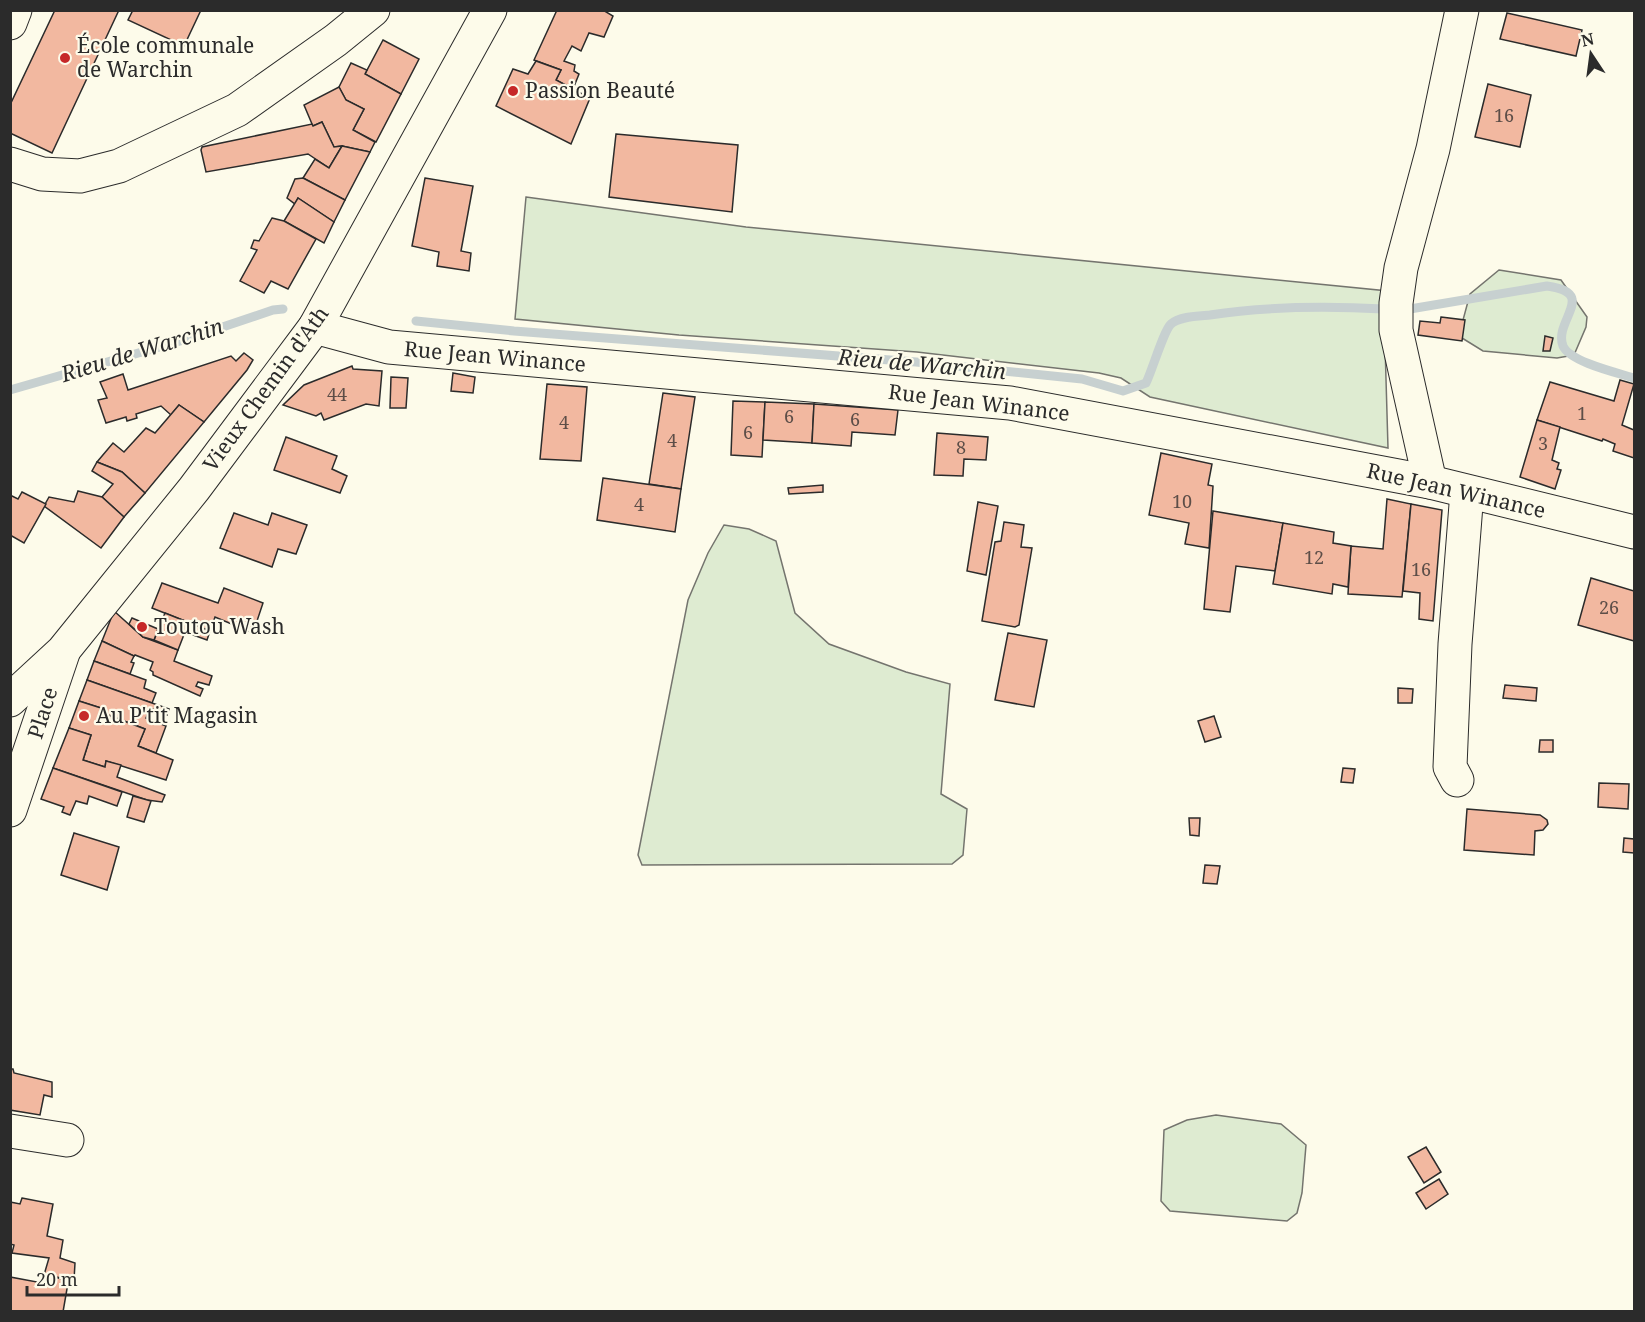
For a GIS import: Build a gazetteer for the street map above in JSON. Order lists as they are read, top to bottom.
{
  "streets": {
    "street": ["Rue Jean Winance", "Vieux Chemin d'Ath", "Place"]
  },
  "crossings": [
    ["Rue Jean Winance", "Vieux Chemin d'Ath"],
    ["Vieux Chemin d'Ath", "Place"]
  ],
  "water": ["Rieu de Warchin"],
  "places": [
    "École communale de Warchin",
    "Passion Beauté",
    "Toutou Wash",
    "Au P'tit Magasin"
  ],
  "house_numbers": [
    "16",
    "44",
    "1",
    "6",
    "6",
    "4",
    "6",
    "4",
    "3",
    "8",
    "10",
    "4",
    "12",
    "16",
    "26"
  ],
  "scale_bar": "20 m",
  "north": "top"
}
